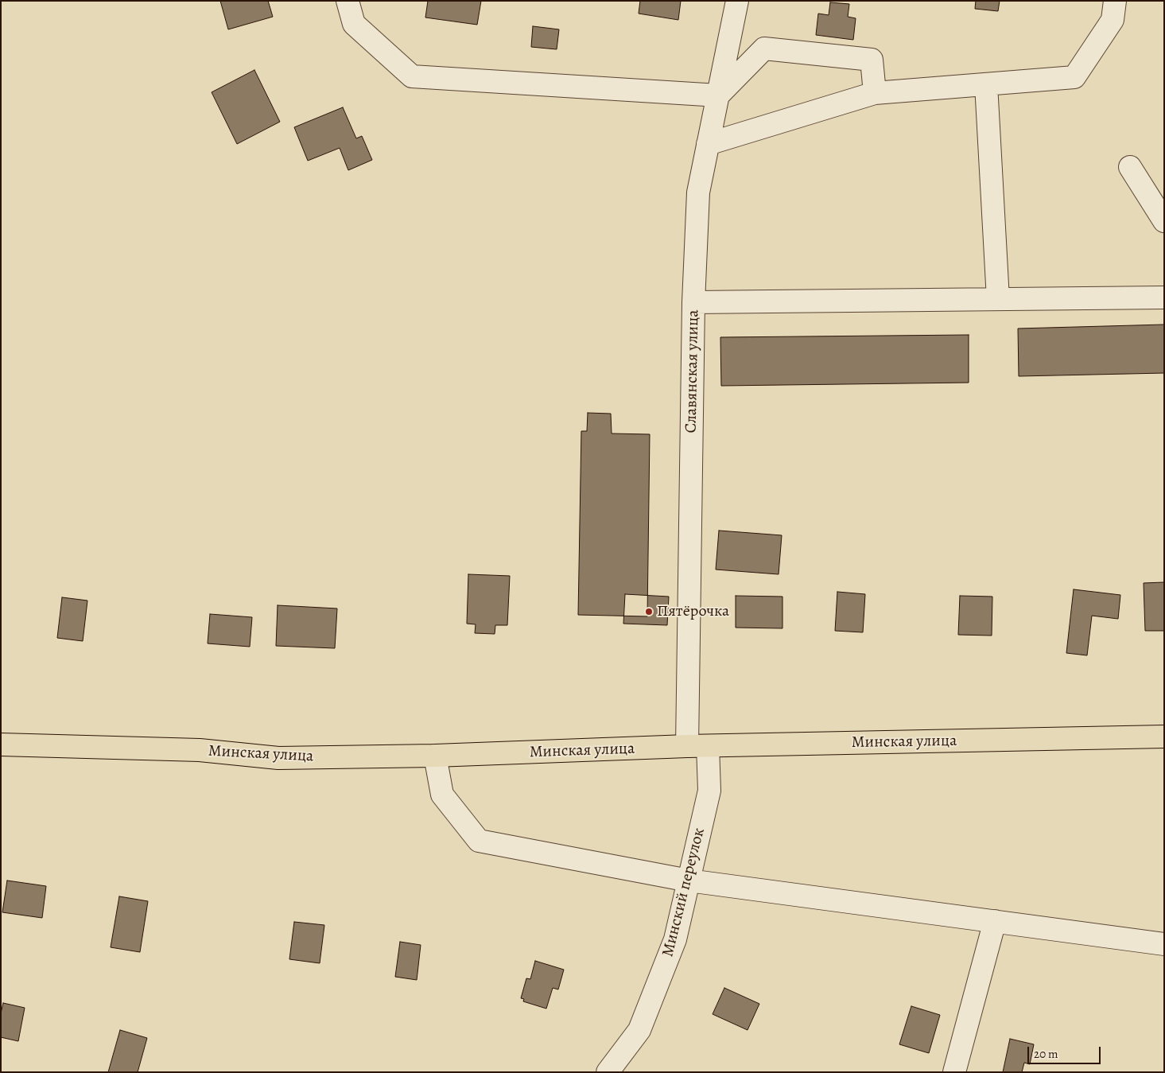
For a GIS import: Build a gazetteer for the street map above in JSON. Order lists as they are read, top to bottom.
{
  "streets": {
    "main road": ["Минская улица"],
    "street": ["Славянская улица", "Минский переулок"]
  },
  "crossings": [
    ["Славянская улица", "Минская улица"],
    ["Славянская улица", "Минский переулок"],
    ["Минская улица", "Минский переулок"]
  ],
  "places": ["Пятёрочка"],
  "scale_bar": "20 m"
}
